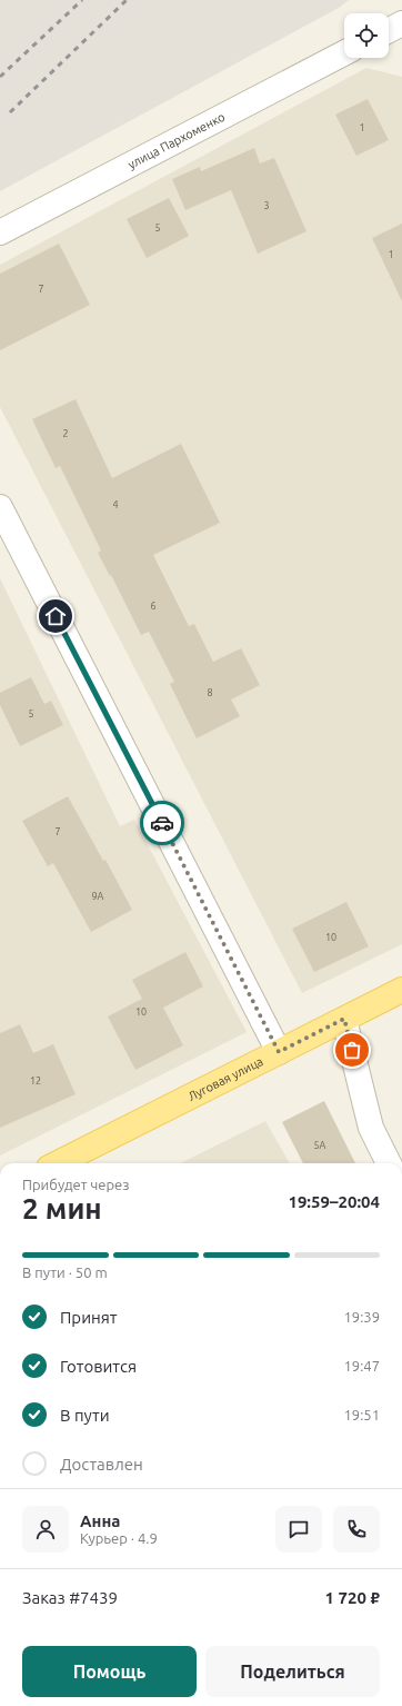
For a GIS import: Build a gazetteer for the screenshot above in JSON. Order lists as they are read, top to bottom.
{
  "streets": {
    "main road": ["Луговая улица"],
    "street": ["улица Пархоменко"]
  },
  "house_numbers": [
    "1",
    "3",
    "5",
    "1",
    "7",
    "2",
    "4",
    "6",
    "8",
    "5",
    "7",
    "9А",
    "10",
    "10",
    "12",
    "5А"
  ],
  "page": {
    "heading": ["2 мин", "Прибудет через", "19:59–20:04"],
    "panel": [
      "Анна",
      "Курьер · 4.9",
      "Заказ #7439",
      "1 720 ₽"
    ],
    "bar": "В пути · 50 m",
    "list": [
      ["Принят", "19:39"],
      ["Готовится", "19:47"],
      ["В пути", "19:51"],
      "Доставлен"
    ],
    "buttons": ["Помощь", "Поделиться"]
  }
}
